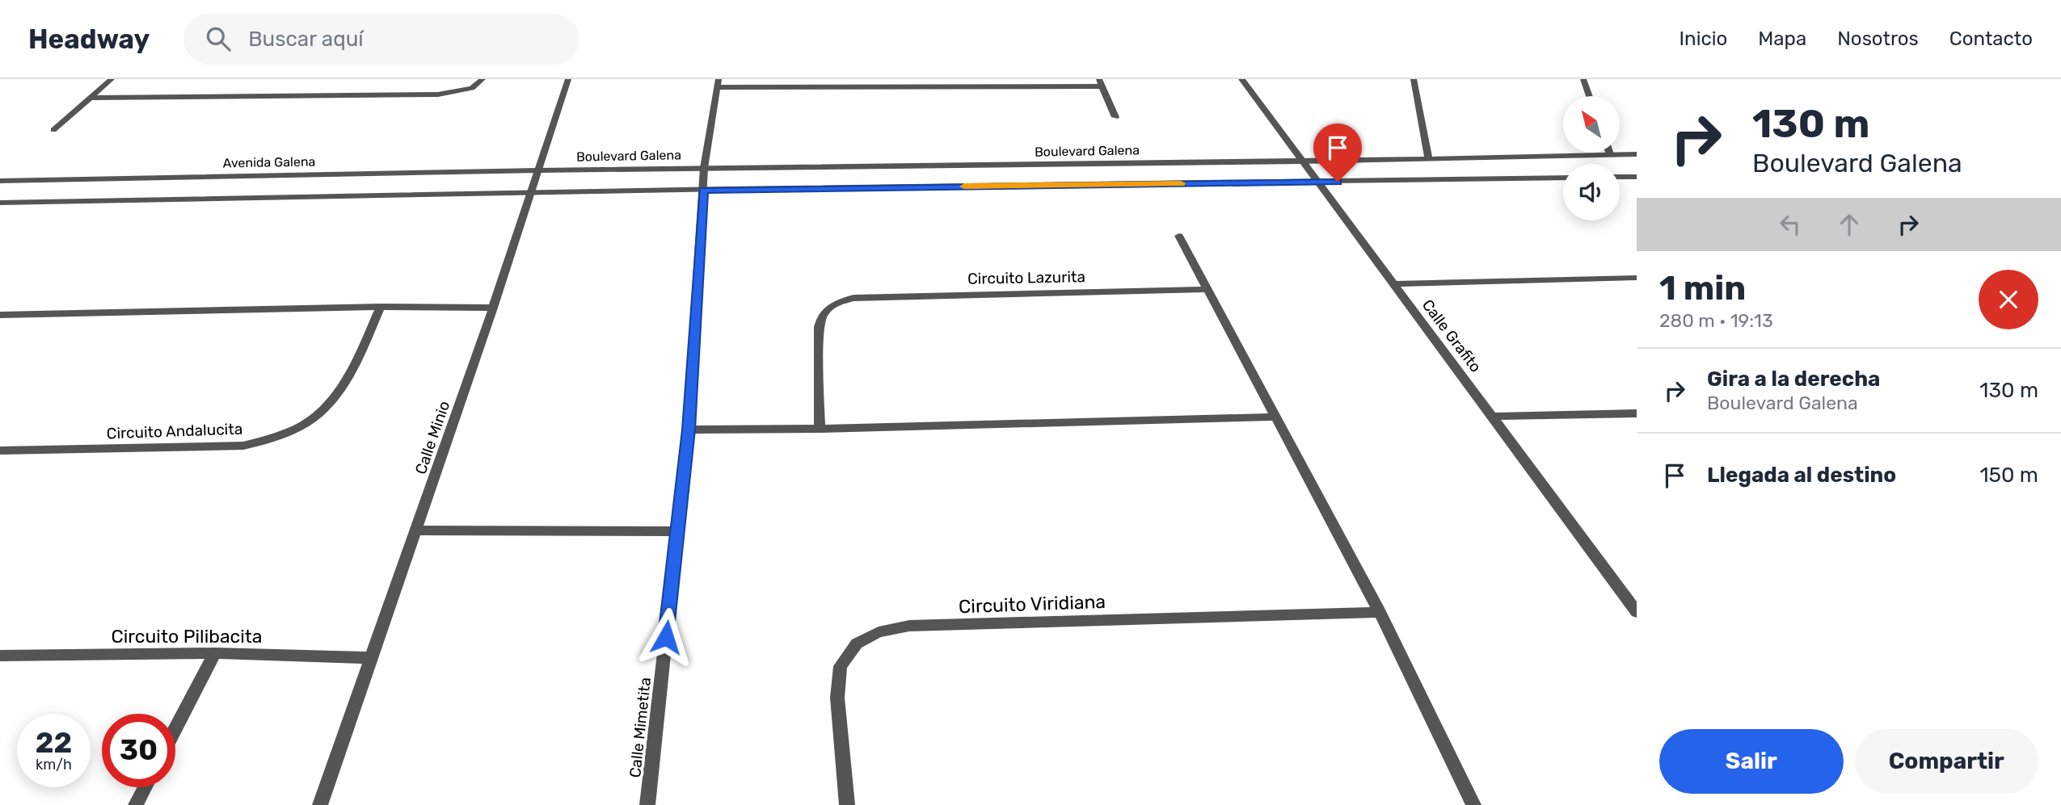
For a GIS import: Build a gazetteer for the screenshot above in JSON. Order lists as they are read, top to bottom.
{
  "streets": {
    "street": [
      "Boulevard Galena",
      "Avenida Galena",
      "Circuito Lazurita",
      "Calle Grafito",
      "Circuito Andalucita",
      "Calle Minio",
      "Circuito Viridiana",
      "Circuito Pilibacita",
      "Calle Mimetita"
    ]
  },
  "crossings": [
    ["Boulevard Galena", "Avenida Galena"],
    ["Boulevard Galena", "Calle Grafito"],
    ["Boulevard Galena", "Calle Minio"],
    ["Boulevard Galena", "Calle Mimetita"],
    ["Avenida Galena", "Calle Minio"],
    ["Calle Minio", "Circuito Pilibacita"]
  ],
  "north": "top left",
  "page": {
    "header": "Headway",
    "search": "Buscar aquí",
    "nav": [
      "Inicio",
      "Mapa",
      "Nosotros",
      "Contacto"
    ],
    "turn": ["130 m", "Boulevard Galena"],
    "heading": ["1 min", "280 m · 19:13"],
    "list": [
      {
        "name": "Gira a la derecha",
        "note": "Boulevard Galena",
        "value": "130 m"
      },
      {
        "name": "Llegada al destino",
        "value": "150 m"
      }
    ],
    "speed": "22 km/h",
    "limit": "30",
    "buttons": ["Salir", "Compartir"]
  }
}
